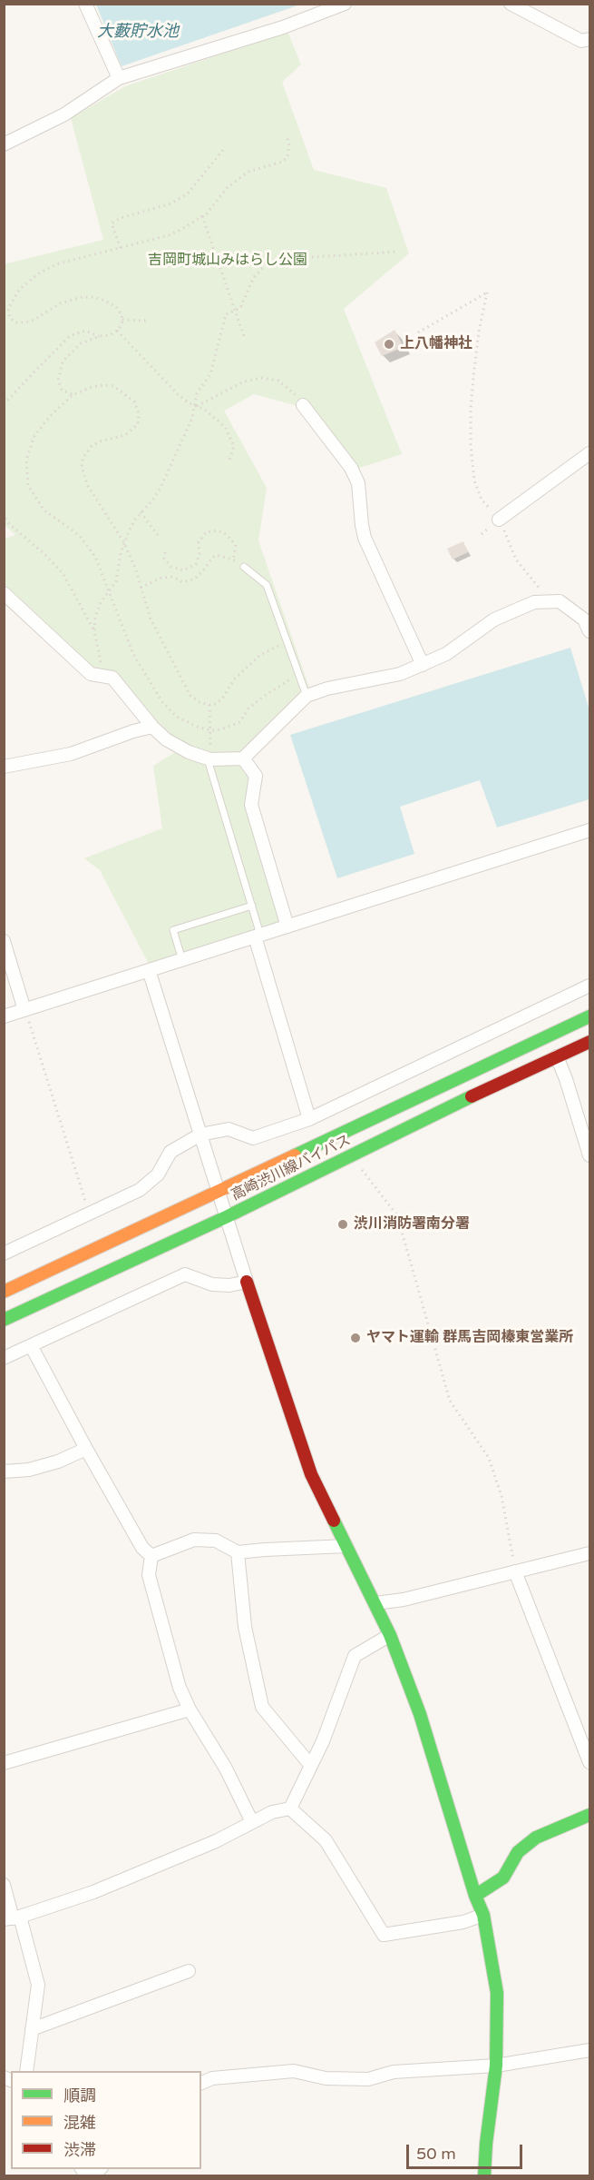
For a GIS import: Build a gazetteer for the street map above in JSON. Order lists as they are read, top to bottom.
{
  "streets": {
    "main road": ["高崎渋川線バイパス"]
  },
  "water": ["大藪貯水池"],
  "parks": ["吉岡町城山みはらし公園"],
  "places": ["上八幡神社", "渋川消防署南分署", "ヤマト運輸 群馬吉岡榛東営業所"],
  "legend": ["順調", "混雑", "渋滞"],
  "scale_bar": "50 m"
}
